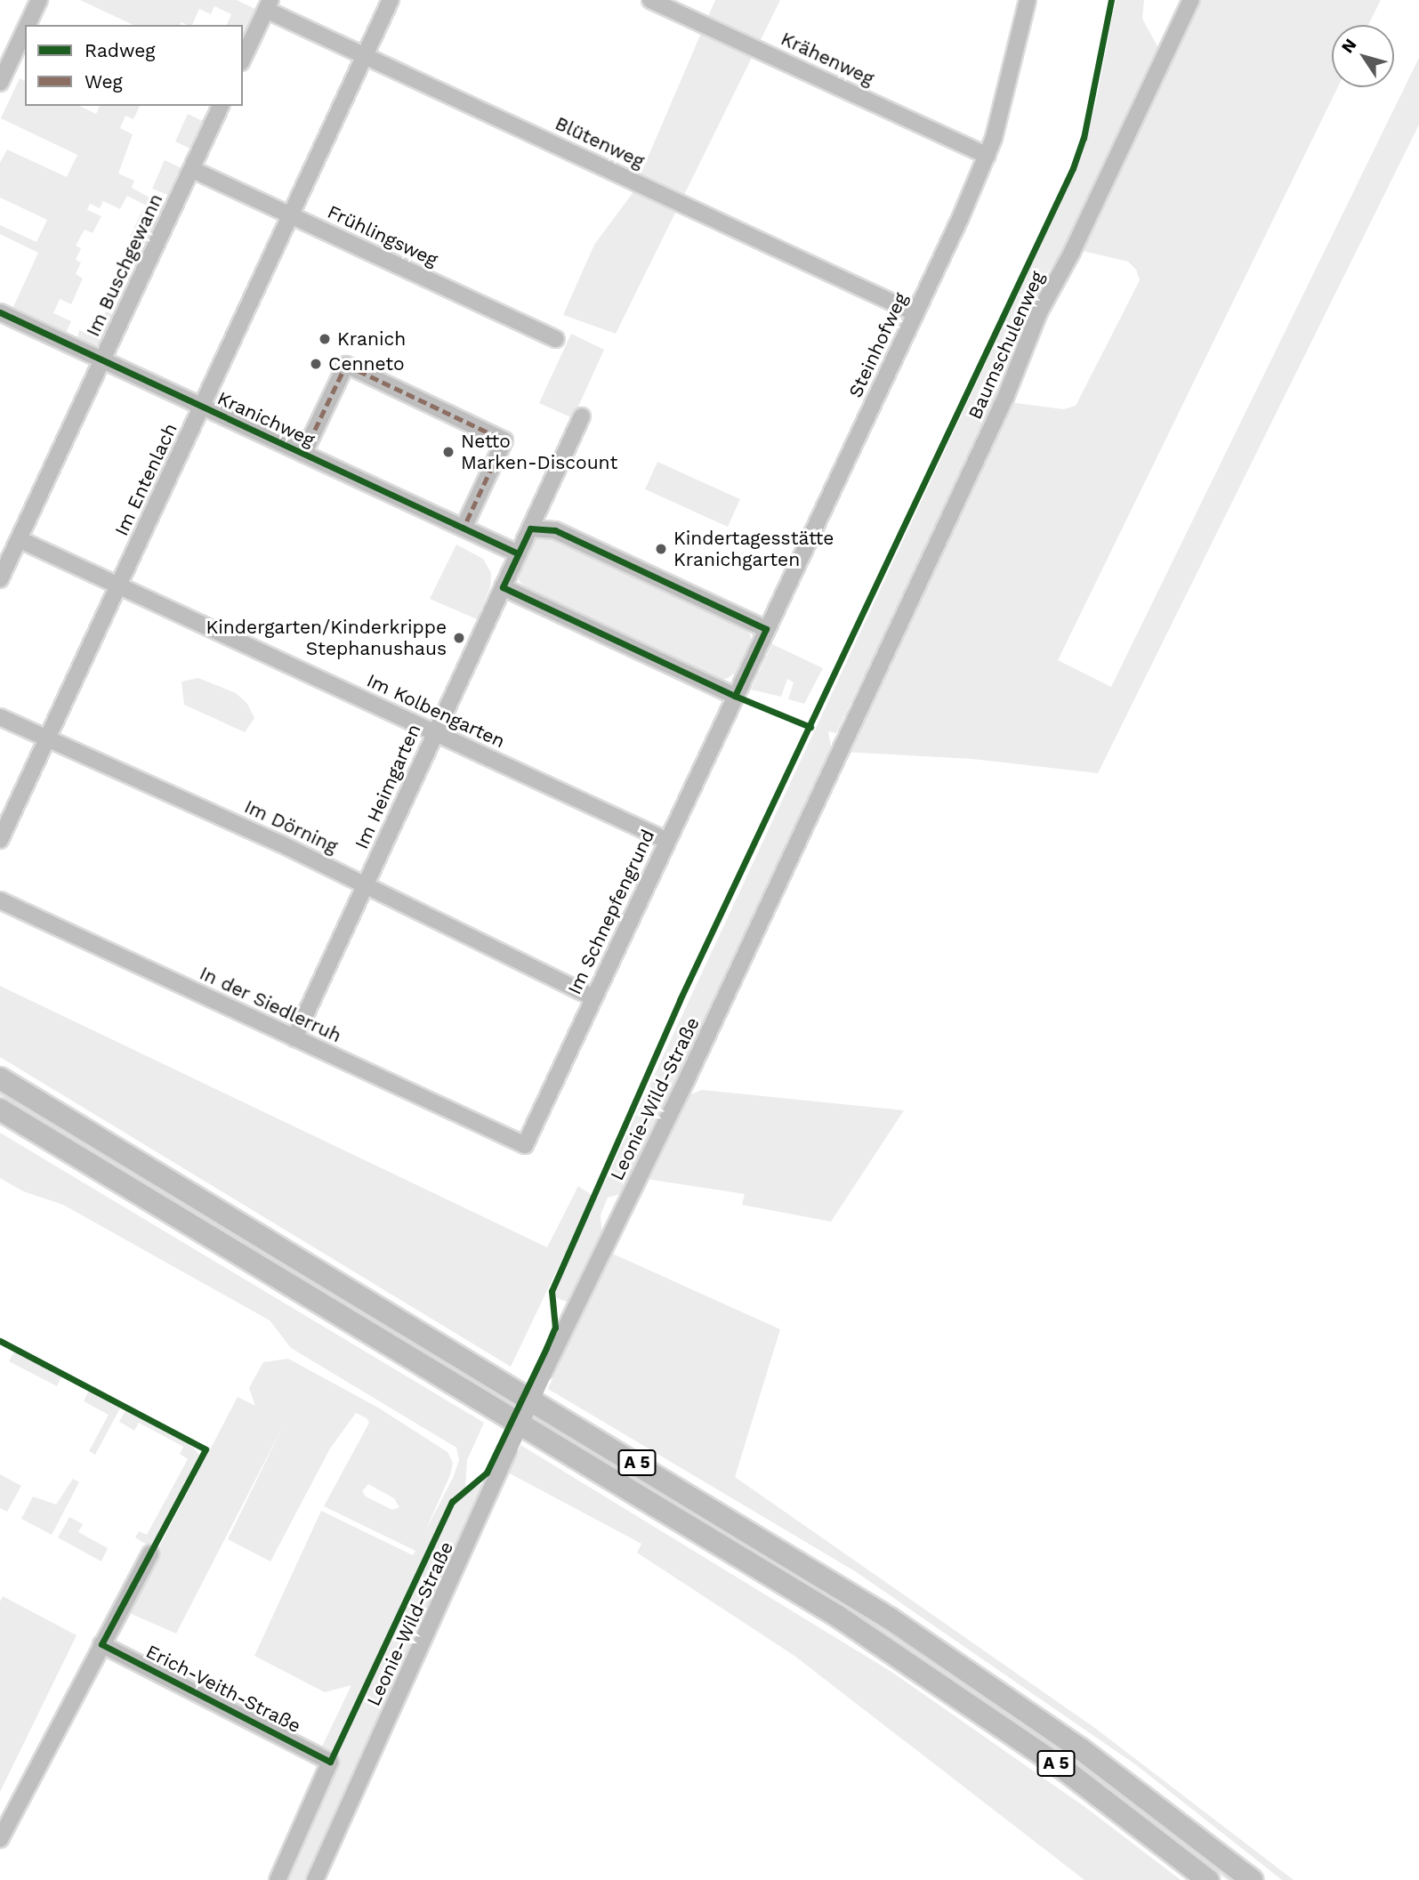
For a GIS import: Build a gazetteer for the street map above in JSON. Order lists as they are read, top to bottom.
{
  "streets": {
    "highway": ["A 5"],
    "street": [
      "Krähenweg",
      "Blütenweg",
      "Frühlingsweg",
      "Im Buschgewann",
      "Steinhofweg",
      "Baumschulenweg",
      "Kranichweg",
      "Im Entenlach",
      "Im Kolbengarten",
      "Im Heimgarten",
      "Im Dörning",
      "Im Schnepfengrund",
      "In der Siedlerruh",
      "Leonie-Wild-Straße",
      "Erich-Veith-Straße"
    ]
  },
  "crossings": [
    ["Krähenweg", "Steinhofweg"],
    ["Blütenweg", "Steinhofweg"],
    ["Blütenweg", "Im Entenlach"],
    ["Frühlingsweg", "Im Buschgewann"],
    ["Frühlingsweg", "Im Entenlach"],
    ["Im Buschgewann", "Kranichweg"],
    ["Im Buschgewann", "Im Kolbengarten"],
    ["Steinhofweg", "Im Schnepfengrund"],
    ["Baumschulenweg", "Leonie-Wild-Straße"],
    ["Kranichweg", "Im Entenlach"],
    ["Kranichweg", "Im Heimgarten"],
    ["Im Entenlach", "Im Kolbengarten"],
    ["Im Entenlach", "Im Dörning"],
    ["Im Kolbengarten", "Im Heimgarten"],
    ["Im Kolbengarten", "Im Schnepfengrund"],
    ["Im Heimgarten", "Im Dörning"],
    ["Im Heimgarten", "In der Siedlerruh"],
    ["Im Dörning", "Im Schnepfengrund"],
    ["Im Schnepfengrund", "In der Siedlerruh"]
  ],
  "places": [
    "Kranich",
    "Cenneto",
    "Netto Marken-Discount",
    "Kindertagesstätte Kranichgarten",
    "Kindergarten/Kinderkrippe Stephanushaus"
  ],
  "legend": ["Radweg", "Weg"],
  "north": "top left"
}
